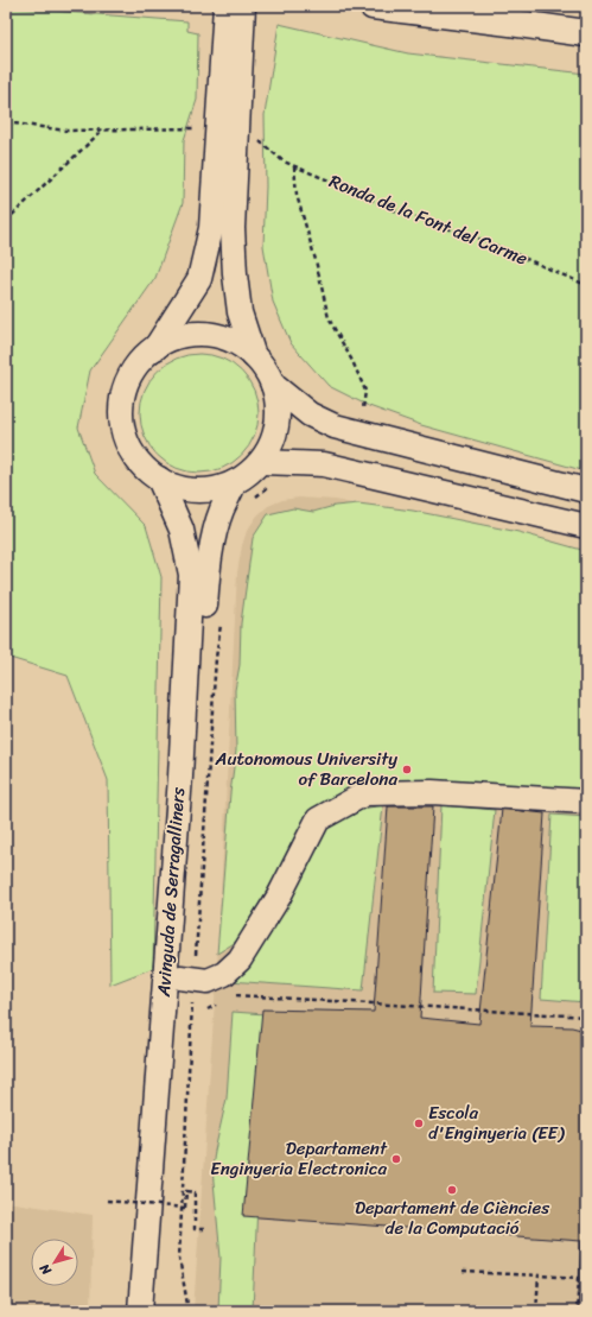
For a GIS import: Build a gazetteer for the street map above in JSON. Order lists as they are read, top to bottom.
{
  "streets": {
    "street": ["Avinguda de Serragalliners"],
    "path": ["Ronda de la Font del Carme"]
  },
  "places": [
    "Autonomous University of Barcelona",
    "Escola d'Enginyeria (EE)",
    "Departament Enginyeria Electronica",
    "Departament de Ciències de la Computació"
  ],
  "north": "bottom left"
}
